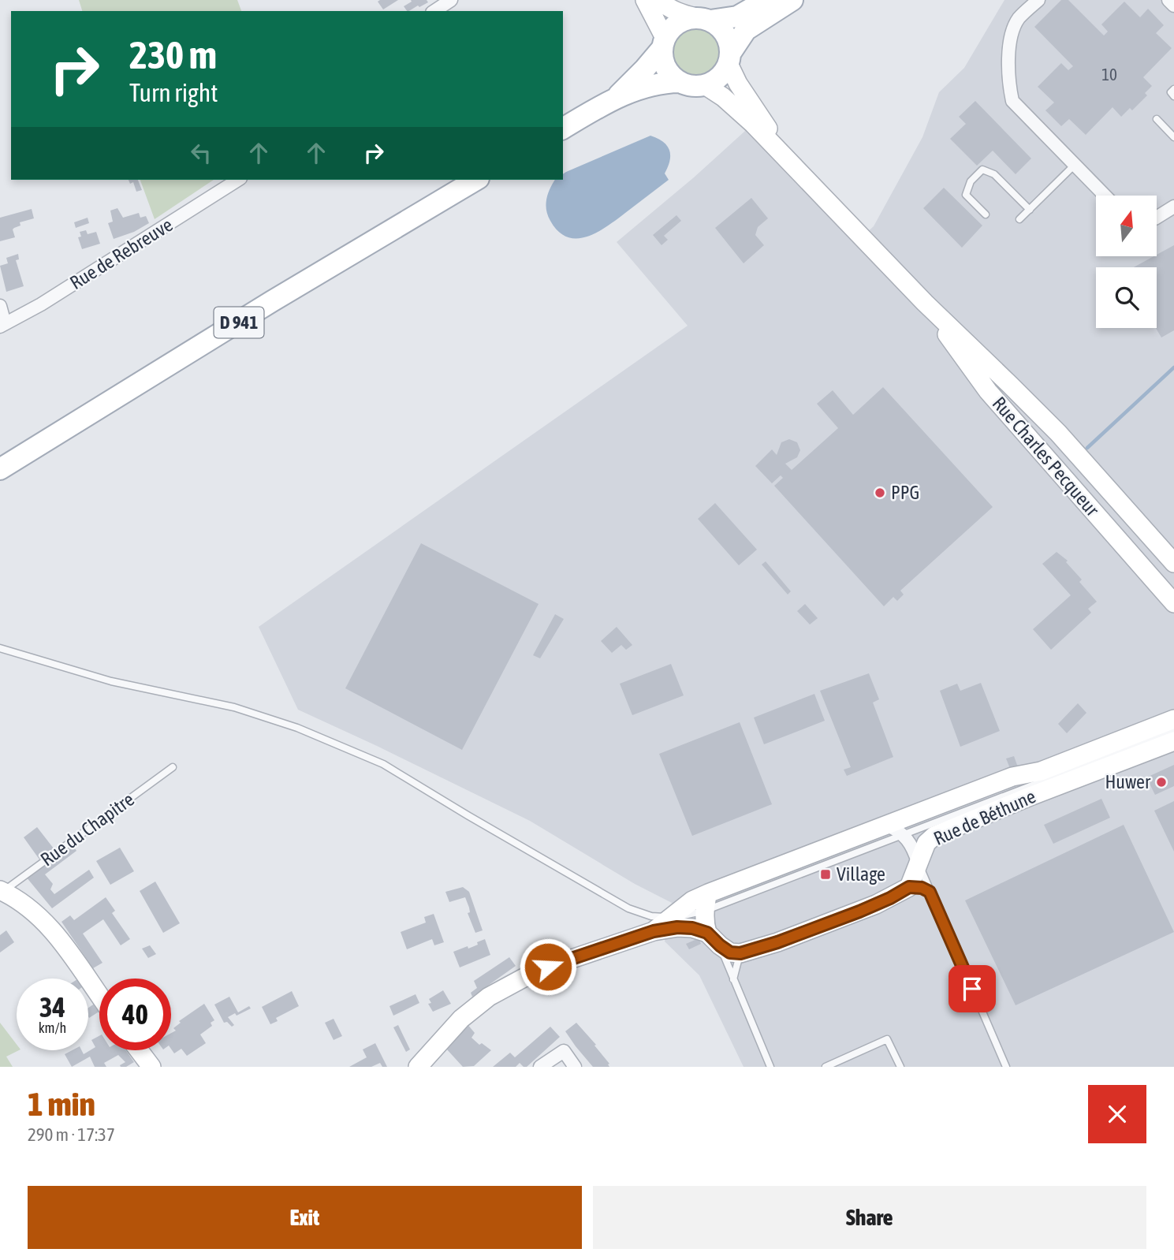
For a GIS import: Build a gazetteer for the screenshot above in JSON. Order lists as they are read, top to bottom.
{
  "streets": {
    "main road": ["D 941"],
    "street": ["Rue de Rebreuve", "Rue Charles Pecqueur", "Rue de Béthune"],
    "lane": ["Rue du Chapitre"]
  },
  "places": {
    "other": ["PPG", "Huwer"],
    "transit": ["Village"]
  },
  "house_numbers": ["10"],
  "north": "top",
  "page": {
    "turn": ["230 m", "Turn right"],
    "speed": "34 km/h",
    "limit": "40",
    "heading": ["1 min", "290 m · 17:37"],
    "buttons": ["Exit", "Share"]
  }
}
